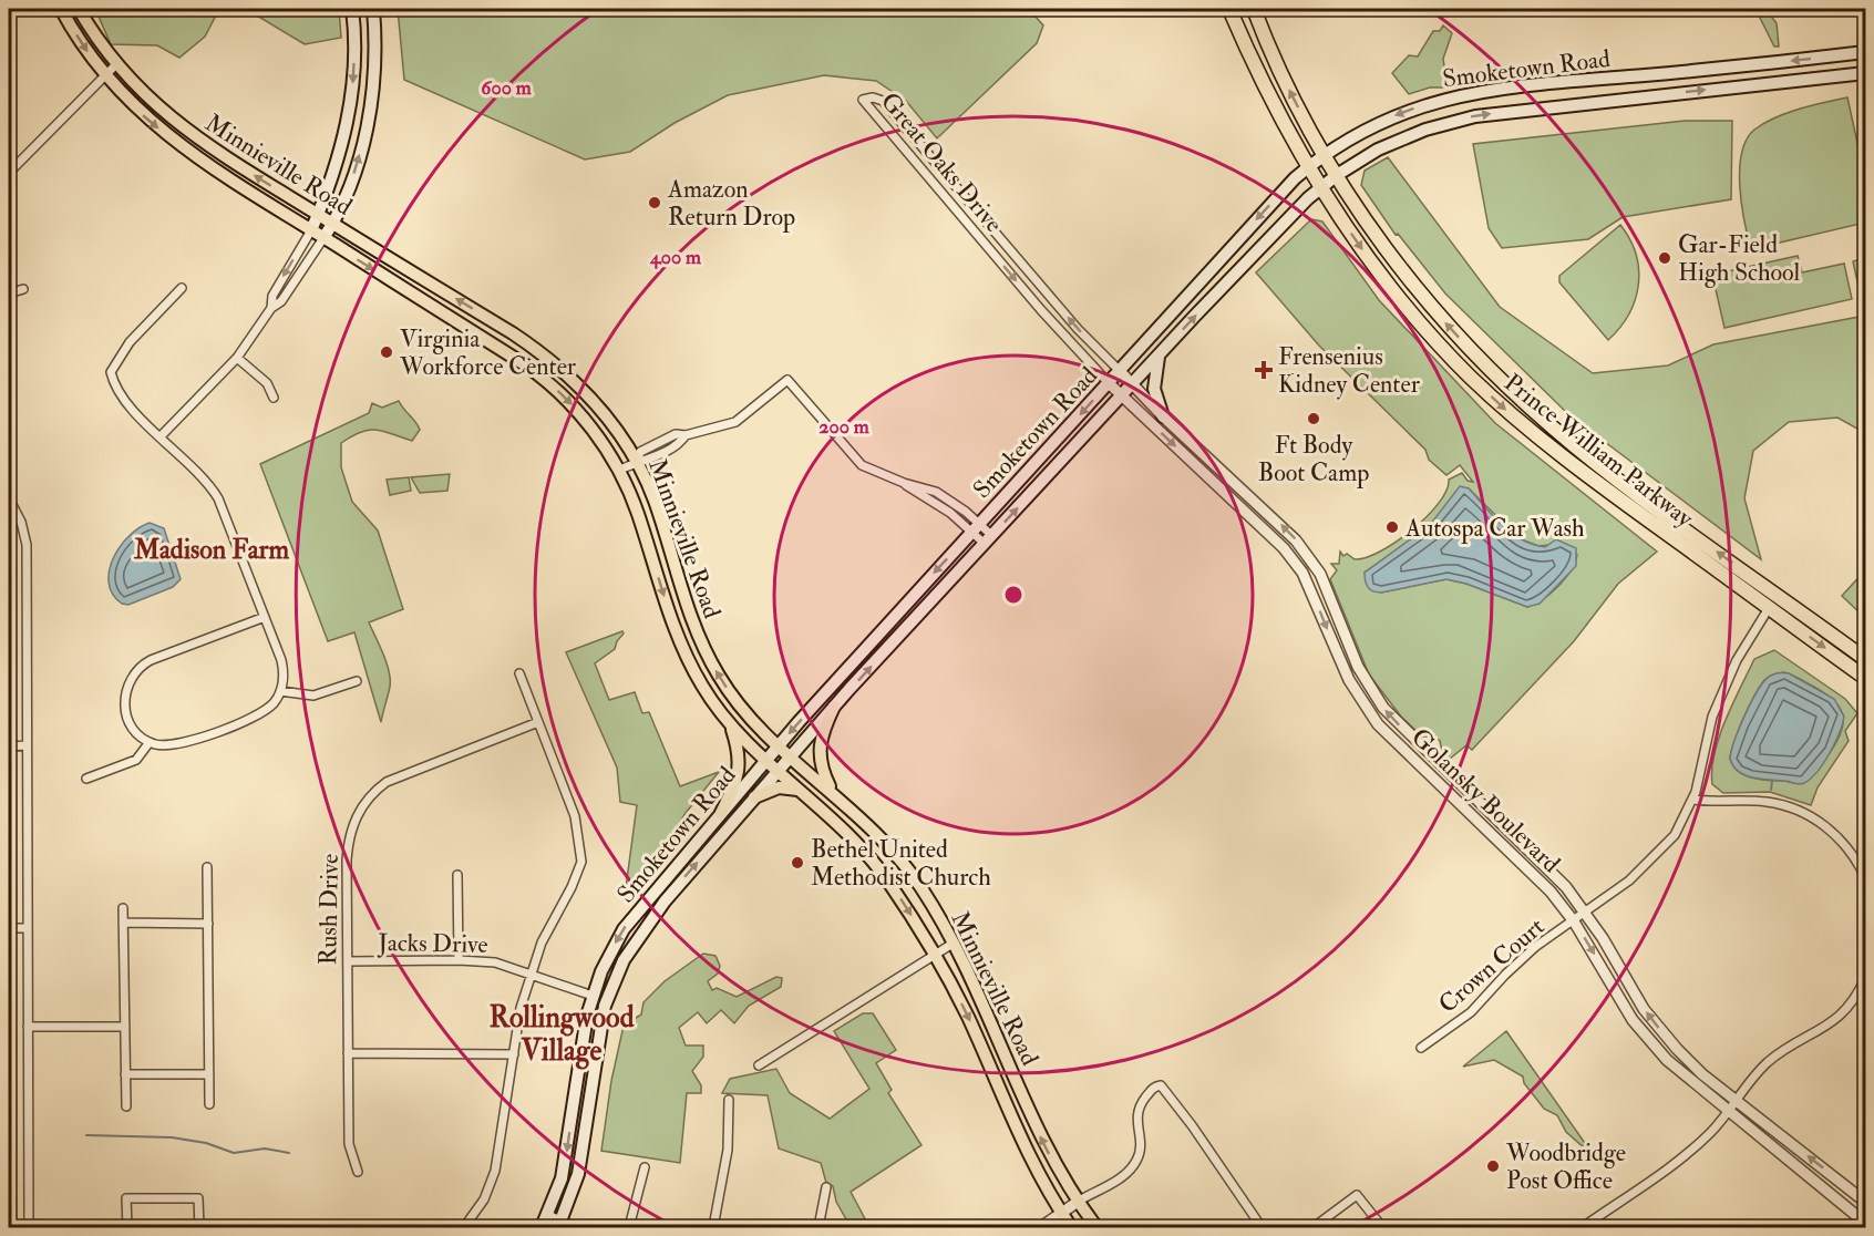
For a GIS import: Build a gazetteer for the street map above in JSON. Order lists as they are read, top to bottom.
{
  "streets": {
    "highway": ["Prince William Parkway"],
    "main road": ["Smoketown Road", "Minnieville Road"],
    "street": [
      "Great Oaks Drive",
      "Golansky Boulevard",
      "Rush Drive",
      "Jacks Drive",
      "Crown Court"
    ]
  },
  "crossings": [
    ["Smoketown Road", "Great Oaks Drive"],
    ["Smoketown Road", "Minnieville Road"],
    ["Smoketown Road", "Prince William Parkway"],
    ["Smoketown Road", "Golansky Boulevard"],
    ["Smoketown Road", "Jacks Drive"],
    ["Great Oaks Drive", "Golansky Boulevard"],
    ["Prince William Parkway", "Crown Court"],
    ["Golansky Boulevard", "Crown Court"],
    ["Rush Drive", "Jacks Drive"]
  ],
  "districts": ["Madison Farm", "Rollingwood Village"],
  "places": {
    "other": [
      "Amazon Return Drop",
      "Gar-Field High School",
      "Virginia Workforce Center",
      "Ft Body Boot Camp",
      "Autospa Car Wash",
      "Bethel United Methodist Church",
      "Woodbridge Post Office"
    ],
    "health": ["Frensenius Kidney Center"]
  },
  "rings": ["600 m", "400 m", "200 m"]
}
